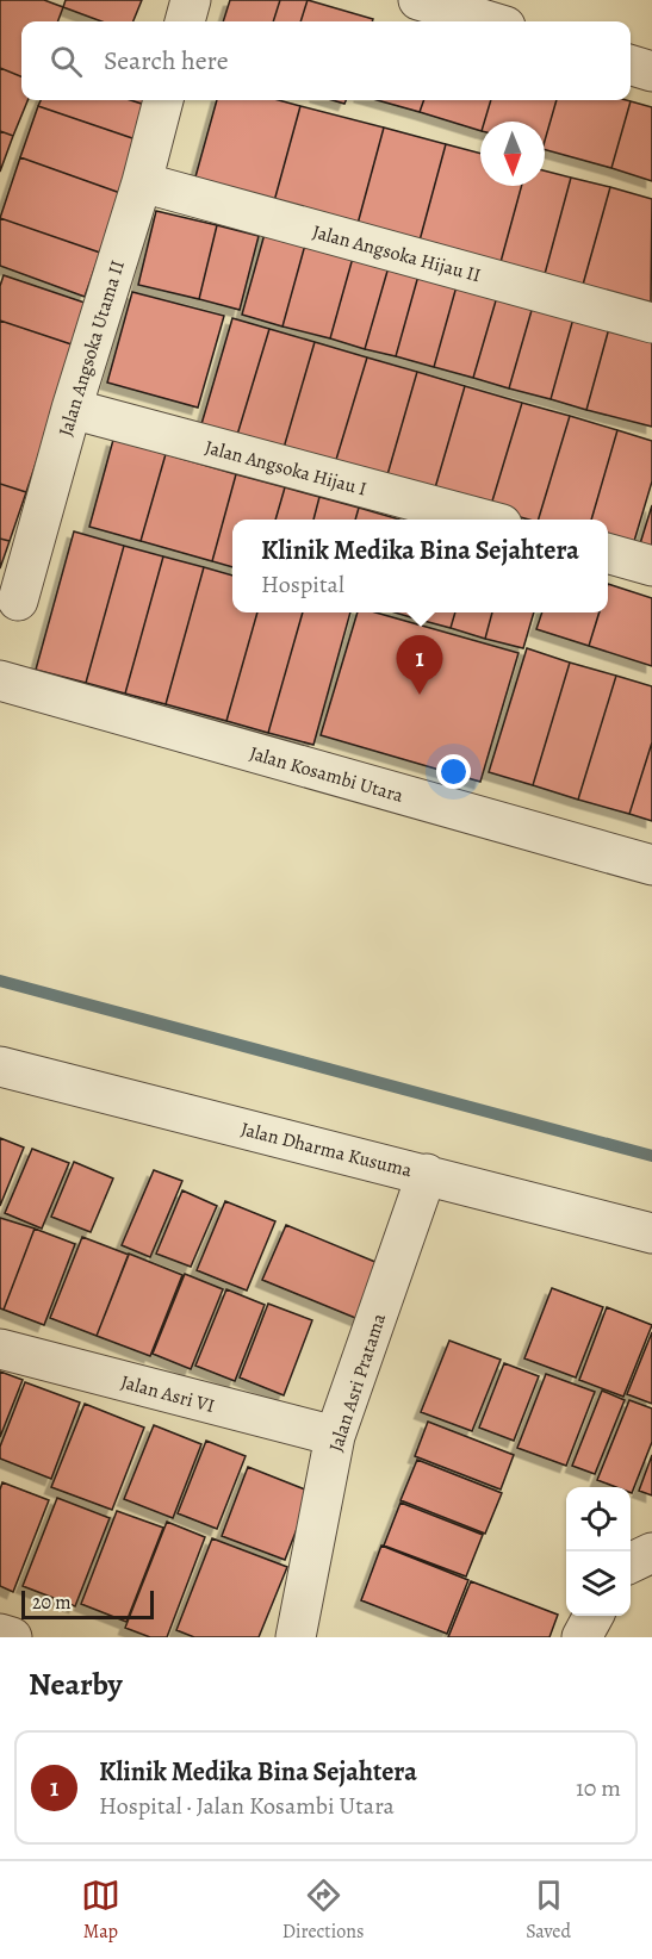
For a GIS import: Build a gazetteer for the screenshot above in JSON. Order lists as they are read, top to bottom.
{
  "streets": {
    "street": [
      "Jalan Angsoka Hijau II",
      "Jalan Angsoka Utama II",
      "Jalan Angsoka Hijau I",
      "Jalan Kosambi Utara",
      "Jalan Dharma Kusuma",
      "Jalan Asri Pratama",
      "Jalan Asri VI"
    ]
  },
  "crossings": [
    ["Jalan Angsoka Hijau II", "Jalan Angsoka Utama II"],
    ["Jalan Angsoka Utama II", "Jalan Angsoka Hijau I"],
    ["Jalan Dharma Kusuma", "Jalan Asri Pratama"],
    ["Jalan Asri Pratama", "Jalan Asri VI"]
  ],
  "scale_bar": "20 m",
  "north": "bottom",
  "page": {
    "search": "Search here",
    "popup": ["Klinik Medika Bina Sejahtera", "Hospital"],
    "pins": "1",
    "scale": "20 m",
    "heading": "Nearby",
    "list": [
      {
        "mark": "1",
        "name": "Klinik Medika Bina Sejahtera",
        "note": "Hospital · Jalan Kosambi Utara",
        "value": "10 m"
      }
    ],
    "nav": ["Map", "Directions", "Saved"]
  }
}
